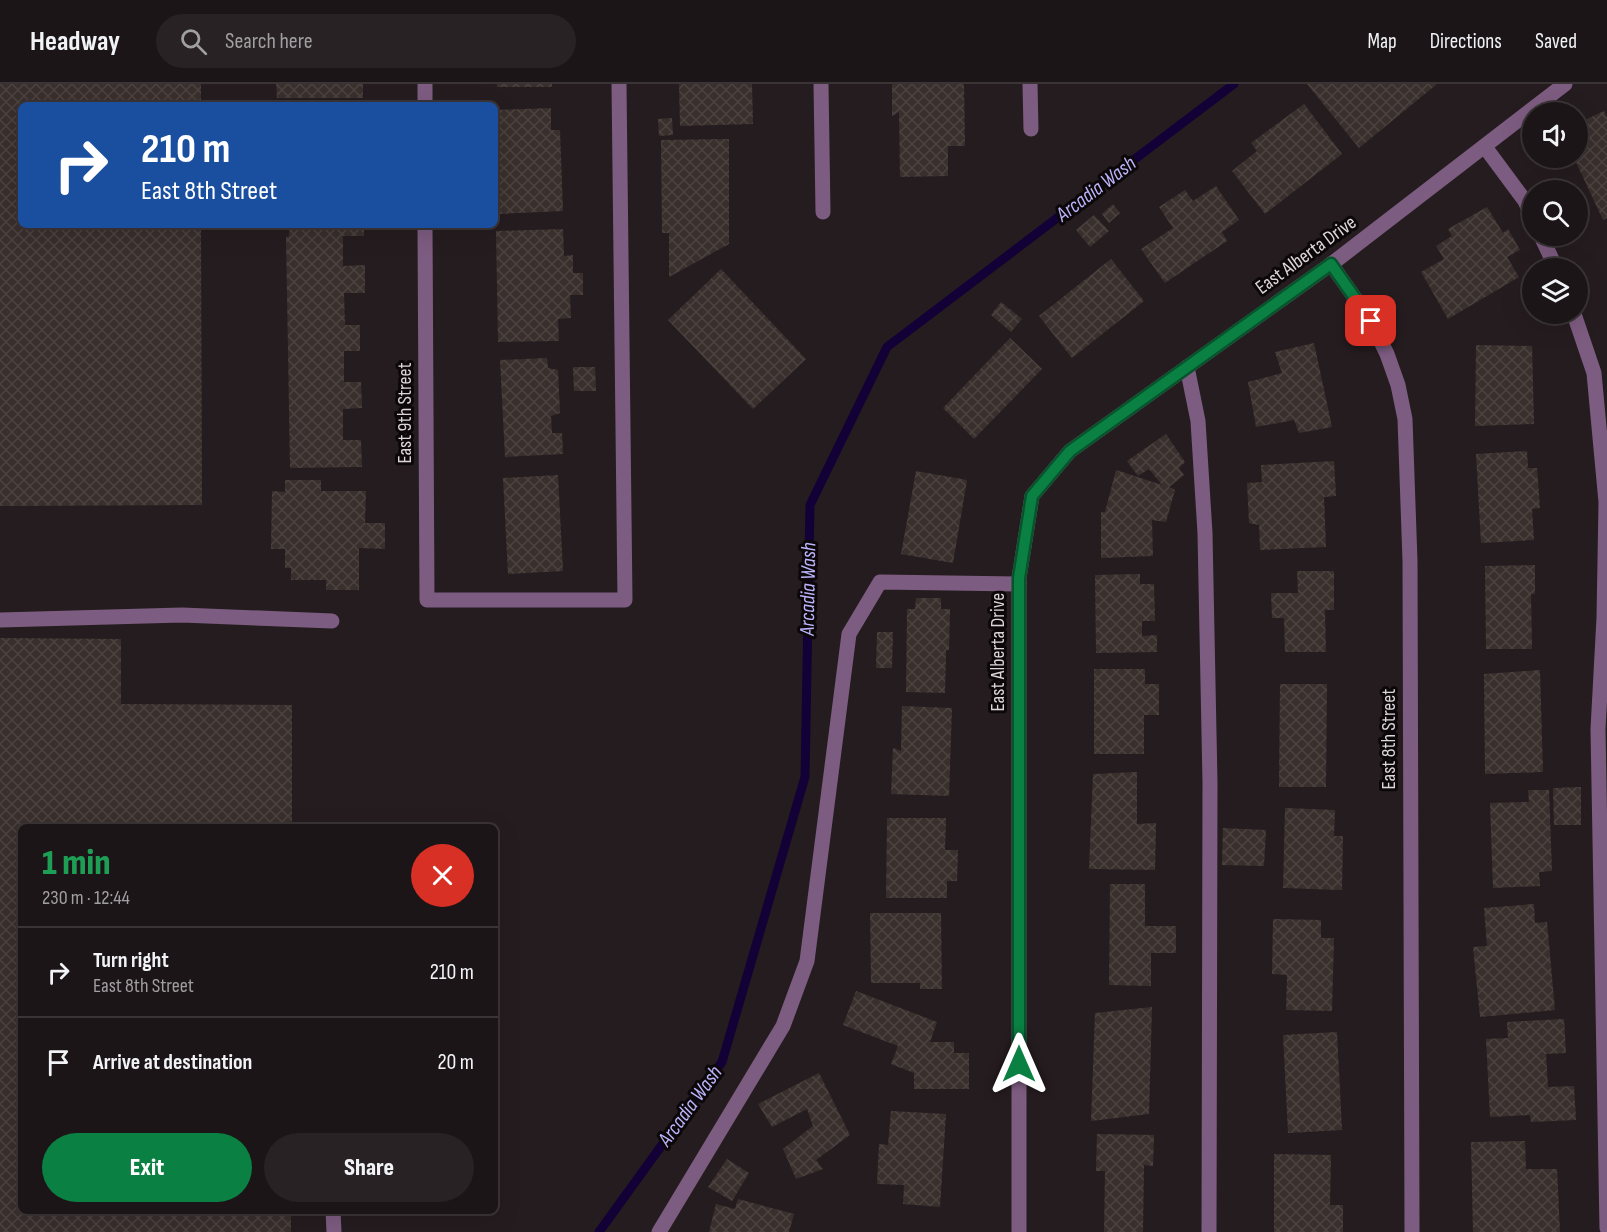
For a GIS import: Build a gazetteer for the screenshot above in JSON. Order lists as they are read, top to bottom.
{
  "streets": {
    "street": ["East Alberta Drive", "East 9th Street", "East 8th Street"]
  },
  "crossings": [
    ["East Alberta Drive", "East 8th Street"]
  ],
  "water": ["Arcadia Wash"],
  "page": {
    "header": "Headway",
    "search": "Search here",
    "nav": ["Map", "Directions", "Saved"],
    "turn": ["210 m", "East 8th Street"],
    "heading": ["1 min", "230 m · 12:44"],
    "list": [
      {
        "name": "Turn right",
        "note": "East 8th Street",
        "value": "210 m"
      },
      {
        "name": "Arrive at destination",
        "value": "20 m"
      }
    ],
    "buttons": ["Exit", "Share"]
  }
}
